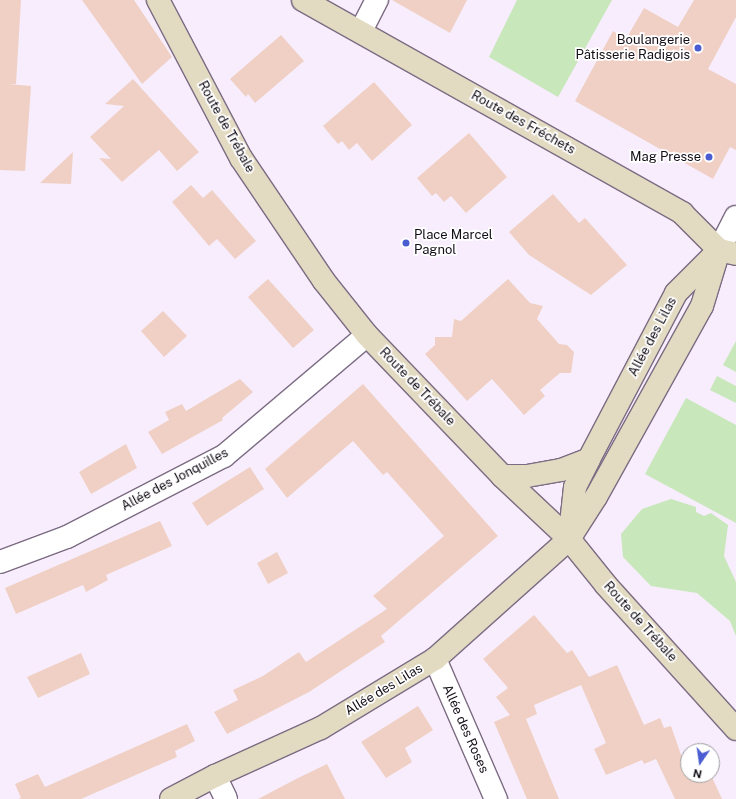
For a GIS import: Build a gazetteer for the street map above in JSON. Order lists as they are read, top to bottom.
{
  "streets": {
    "street": [
      "Route des Fréchets",
      "Route de Trébale",
      "Allée des Lilas",
      "Allée des Jonquilles",
      "Allée des Roses"
    ]
  },
  "crossings": [
    ["Route des Fréchets", "Allée des Lilas"],
    ["Route de Trébale", "Allée des Lilas"],
    ["Route de Trébale", "Allée des Jonquilles"],
    ["Allée des Lilas", "Allée des Roses"]
  ],
  "places": ["Boulangerie Pâtisserie Radigois", "Mag Presse", "Place Marcel Pagnol"],
  "north": "bottom"
}
